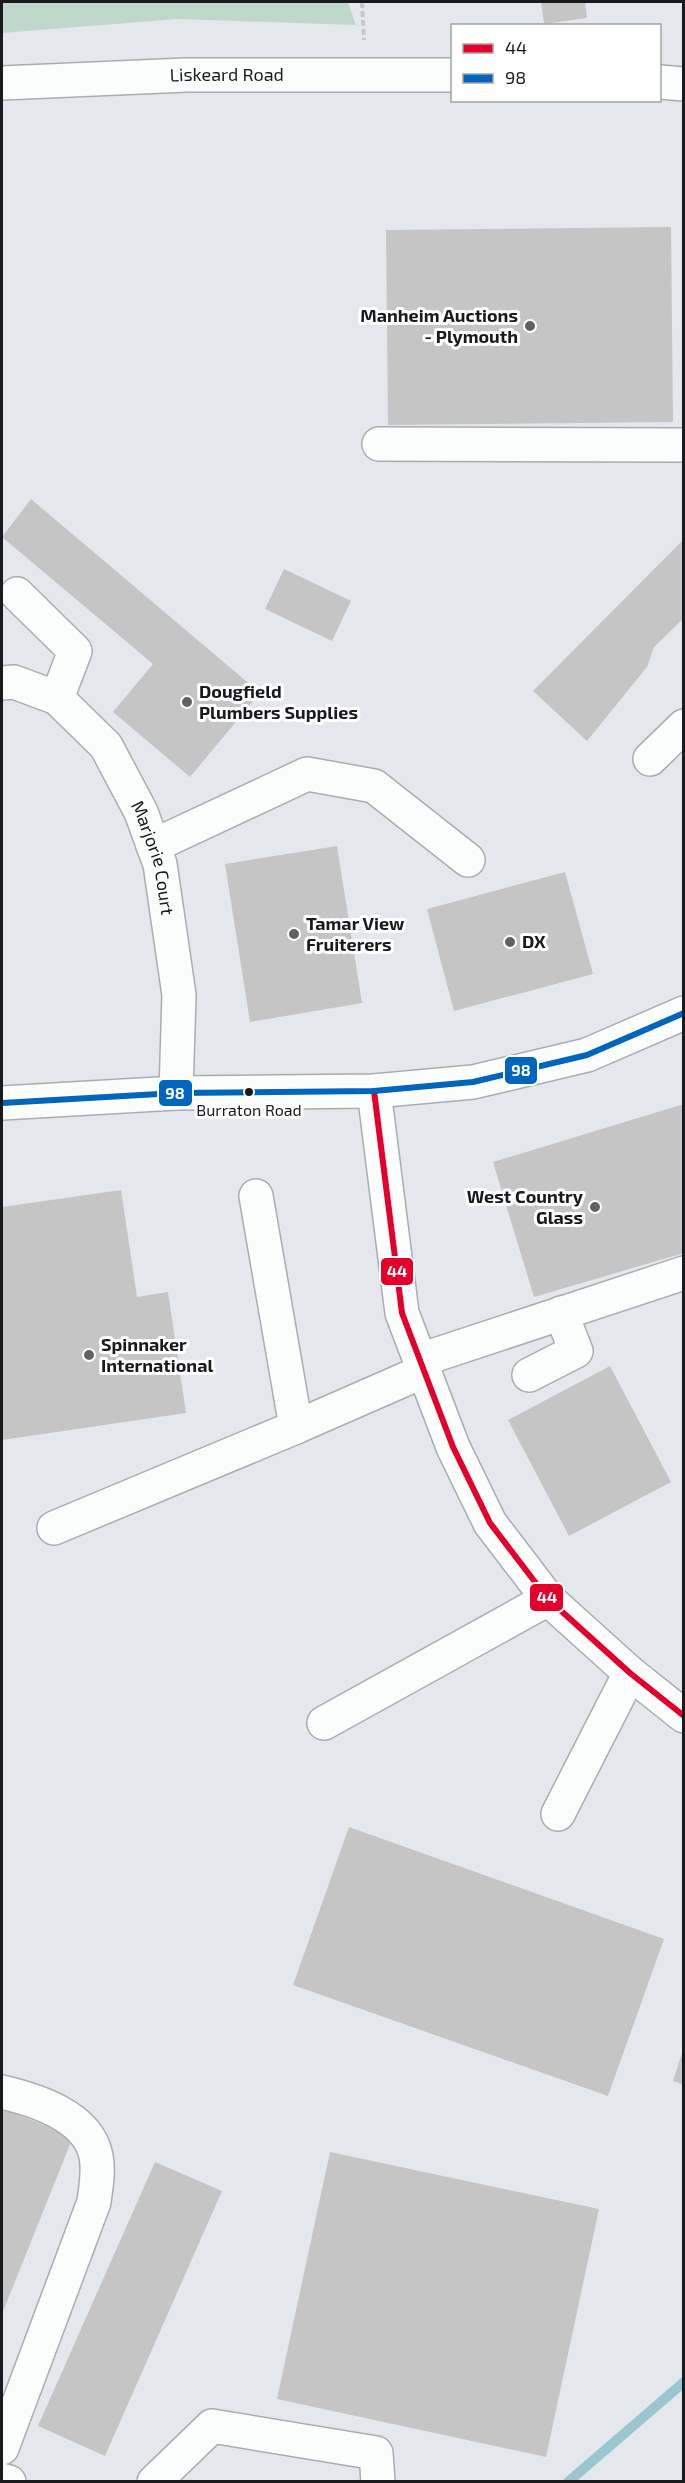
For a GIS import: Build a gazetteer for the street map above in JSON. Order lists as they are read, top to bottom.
{
  "streets": {
    "street": ["Liskeard Road", "Marjorie Court"]
  },
  "places": [
    "Manheim Auctions - Plymouth",
    "Dougfield Plumbers Supplies",
    "Tamar View Fruiterers",
    "DX",
    "Burraton Road",
    "West Country Glass",
    "Spinnaker International"
  ],
  "lines": ["transit line 98", "transit line 44"],
  "legend": ["44", "98"]
}
